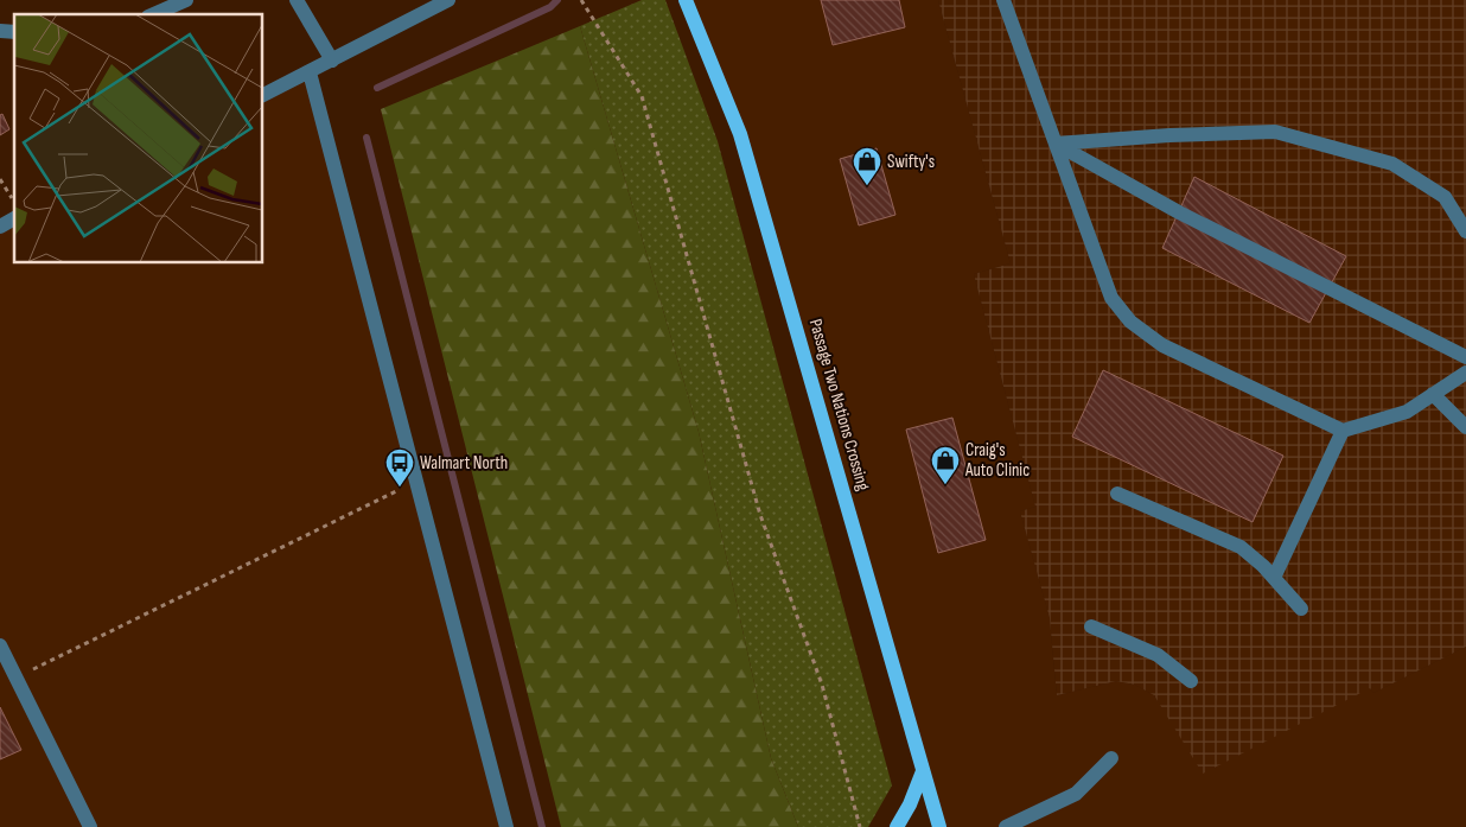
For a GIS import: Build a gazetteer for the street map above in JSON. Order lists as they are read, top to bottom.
{
  "streets": {
    "main road": ["Passage Two Nations Crossing"]
  },
  "places": {
    "shop": ["Swifty's", "Craig's Auto Clinic"],
    "bus stop": ["Walmart North"]
  }
}
